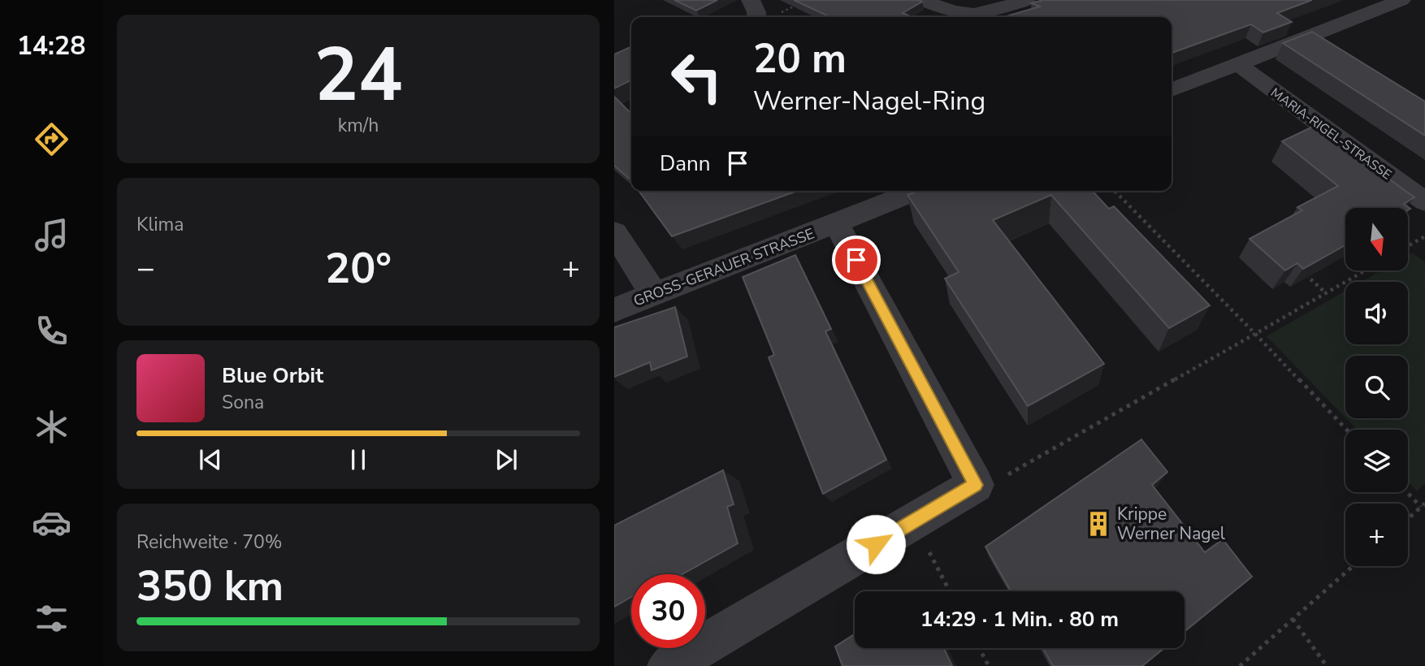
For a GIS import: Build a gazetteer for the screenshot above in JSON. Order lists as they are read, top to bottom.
{
  "streets": {
    "street": ["MARIA-RIGEL-STRASSE", "GROSS-GERAUER STRASSE"]
  },
  "places": {
    "building": ["Krippe Werner Nagel"]
  },
  "north": "bottom",
  "page": {
    "tabs": "14:28",
    "tile": [
      ["24", "km/h"],
      "Klima",
      ["Reichweite · 70%", "350 km"]
    ],
    "turn": ["20 m", "Werner-Nagel-Ring"],
    "then": "Dann",
    "map_buttons": "+",
    "heat": ["−", "20°", "+"],
    "song": ["Blue Orbit", "Sona"],
    "limit": "30",
    "trip": "14:29 · 1 Min. · 80 m"
  }
}
